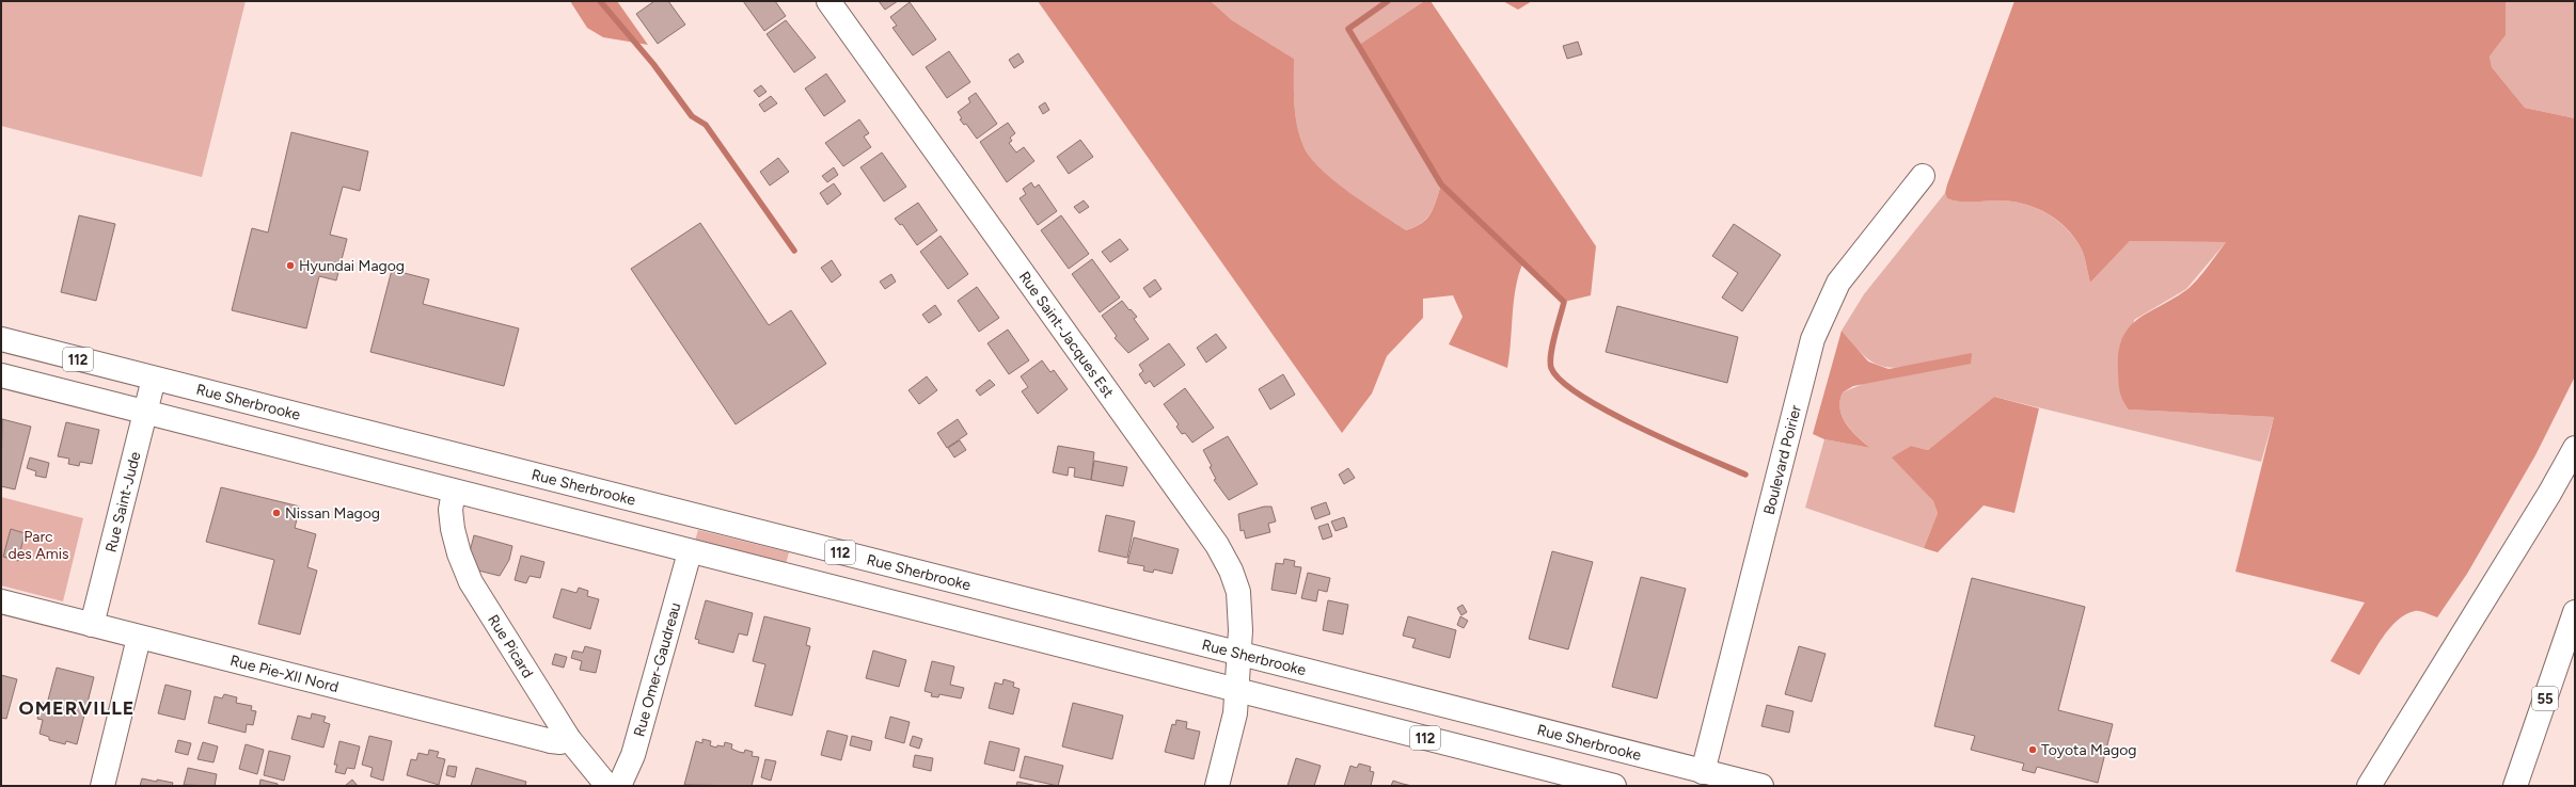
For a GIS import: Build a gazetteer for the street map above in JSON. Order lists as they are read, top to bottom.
{
  "streets": {
    "main road": [
      "Rue Saint-Jacques Est",
      "112",
      "Rue Sherbrooke",
      "Boulevard Poirier",
      "Rue Saint-Jude",
      "Rue Picard",
      "Rue Omer-Gaudreau",
      "Rue Pie-XII Nord",
      "55"
    ]
  },
  "crossings": [
    ["Rue Saint-Jacques Est", "112"],
    ["Rue Saint-Jacques Est", "Rue Sherbrooke"],
    ["112", "Rue Saint-Jude"],
    ["112", "Rue Picard"],
    ["112", "Rue Omer-Gaudreau"],
    ["Rue Sherbrooke", "Boulevard Poirier"],
    ["Rue Sherbrooke", "Rue Saint-Jude"],
    ["Rue Saint-Jude", "Rue Pie-XII Nord"],
    ["Rue Picard", "Rue Pie-XII Nord"]
  ],
  "districts": ["OMERVILLE"],
  "parks": ["Parc des Amis"],
  "places": ["Hyundai Magog", "Nissan Magog", "Toyota Magog"]
}
